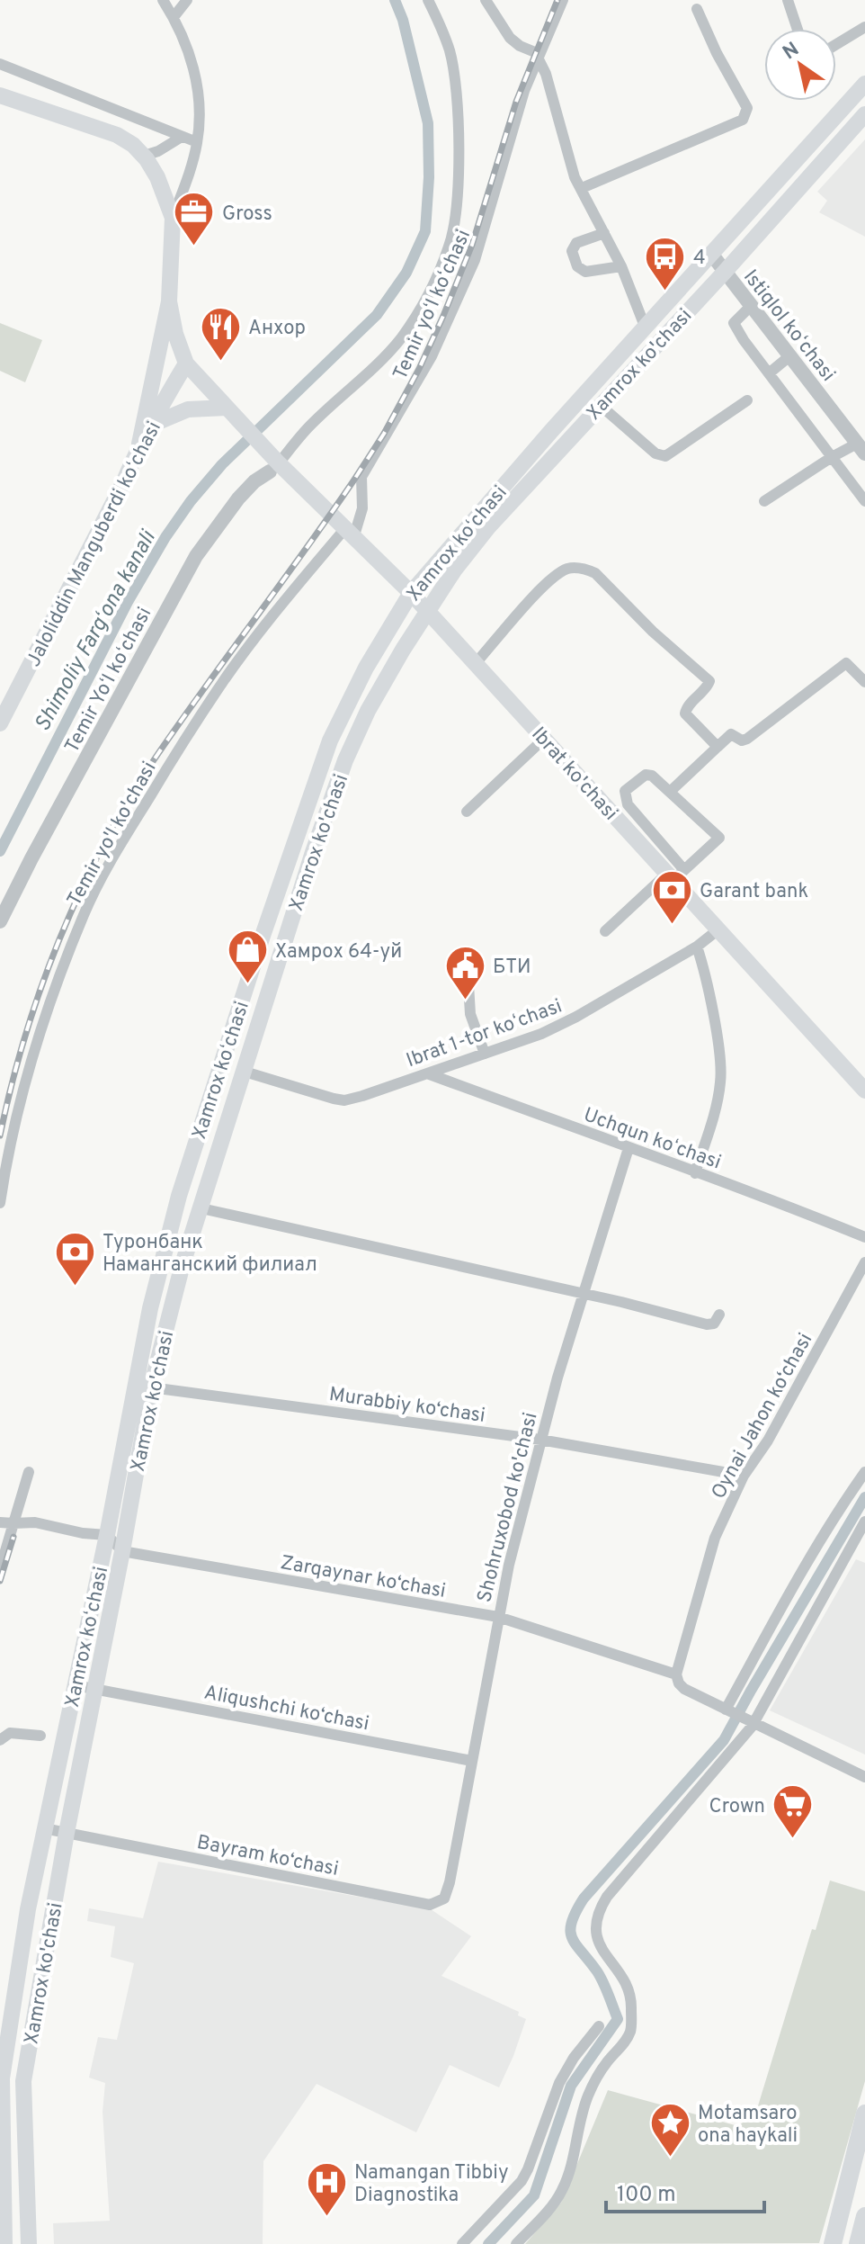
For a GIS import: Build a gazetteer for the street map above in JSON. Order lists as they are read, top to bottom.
{
  "streets": {
    "main road": [
      "Xamrox ko'chasi",
      "Xamrox koʻchasi",
      "Jaloliddin Manguberdi koʻchasi",
      "Ibrat ko'chasi"
    ],
    "street": [
      "Temir yoʻl koʻchasi",
      "Istiqlol koʻchasi",
      "Temir Yoʻl koʻchasi",
      "Temir yo'l ko'chasi",
      "Ibrat 1-tor koʻchasi",
      "Uchqun koʻchasi",
      "Murabbiy ko‘chasi",
      "Oynai Jahon ko‘chasi",
      "Shohruxobod ko'chasi",
      "Zarqaynar ko‘chasi",
      "Aliqushchi ko‘chasi",
      "Bayram ko‘chasi"
    ]
  },
  "crossings": [
    ["Temir yoʻl koʻchasi", "Ibrat ko'chasi"],
    ["Temir yoʻl koʻchasi", "Temir yo'l ko'chasi"],
    ["Istiqlol koʻchasi", "Xamrox ko'chasi"],
    ["Istiqlol koʻchasi", "Xamrox koʻchasi"],
    ["Xamrox ko'chasi", "Ibrat ko'chasi"],
    ["Xamrox ko'chasi", "Ibrat 1-tor koʻchasi"],
    ["Xamrox ko'chasi", "Murabbiy ko‘chasi"],
    ["Xamrox ko'chasi", "Zarqaynar ko‘chasi"],
    ["Xamrox ko'chasi", "Aliqushchi ko‘chasi"],
    ["Xamrox ko'chasi", "Bayram ko‘chasi"],
    ["Xamrox koʻchasi", "Ibrat ko'chasi"],
    ["Xamrox koʻchasi", "Aliqushchi ko‘chasi"],
    ["Xamrox koʻchasi", "Bayram ko‘chasi"],
    ["Jaloliddin Manguberdi koʻchasi", "Ibrat ko'chasi"],
    ["Temir Yoʻl koʻchasi", "Ibrat ko'chasi"],
    ["Ibrat ko'chasi", "Temir yo'l ko'chasi"],
    ["Ibrat ko'chasi", "Ibrat 1-tor koʻchasi"],
    ["Ibrat 1-tor koʻchasi", "Uchqun koʻchasi"],
    ["Uchqun koʻchasi", "Shohruxobod ko'chasi"],
    ["Murabbiy ko‘chasi", "Oynai Jahon ko‘chasi"],
    ["Murabbiy ko‘chasi", "Shohruxobod ko'chasi"],
    ["Oynai Jahon ko‘chasi", "Zarqaynar ko‘chasi"],
    ["Shohruxobod ko'chasi", "Zarqaynar ko‘chasi"],
    ["Shohruxobod ko'chasi", "Aliqushchi ko‘chasi"],
    ["Shohruxobod ko'chasi", "Bayram ko‘chasi"]
  ],
  "water": ["Shimoliy Fargʻona kanali"],
  "places": {
    "office": ["Gross"],
    "bus stop": ["4"],
    "restaurant": ["Анхор"],
    "bank": ["Garant bank", "Туронбанк Наманганский филиал"],
    "shop": ["Хамрох 64-уй"],
    "public building": ["БТИ"],
    "supermarket": ["Crown"],
    "place": ["Motamsaro ona haykali"],
    "hospital": ["Namangan Tibbiy Diagnostika"]
  },
  "scale_bar": "100 m",
  "north": "top left"
}
